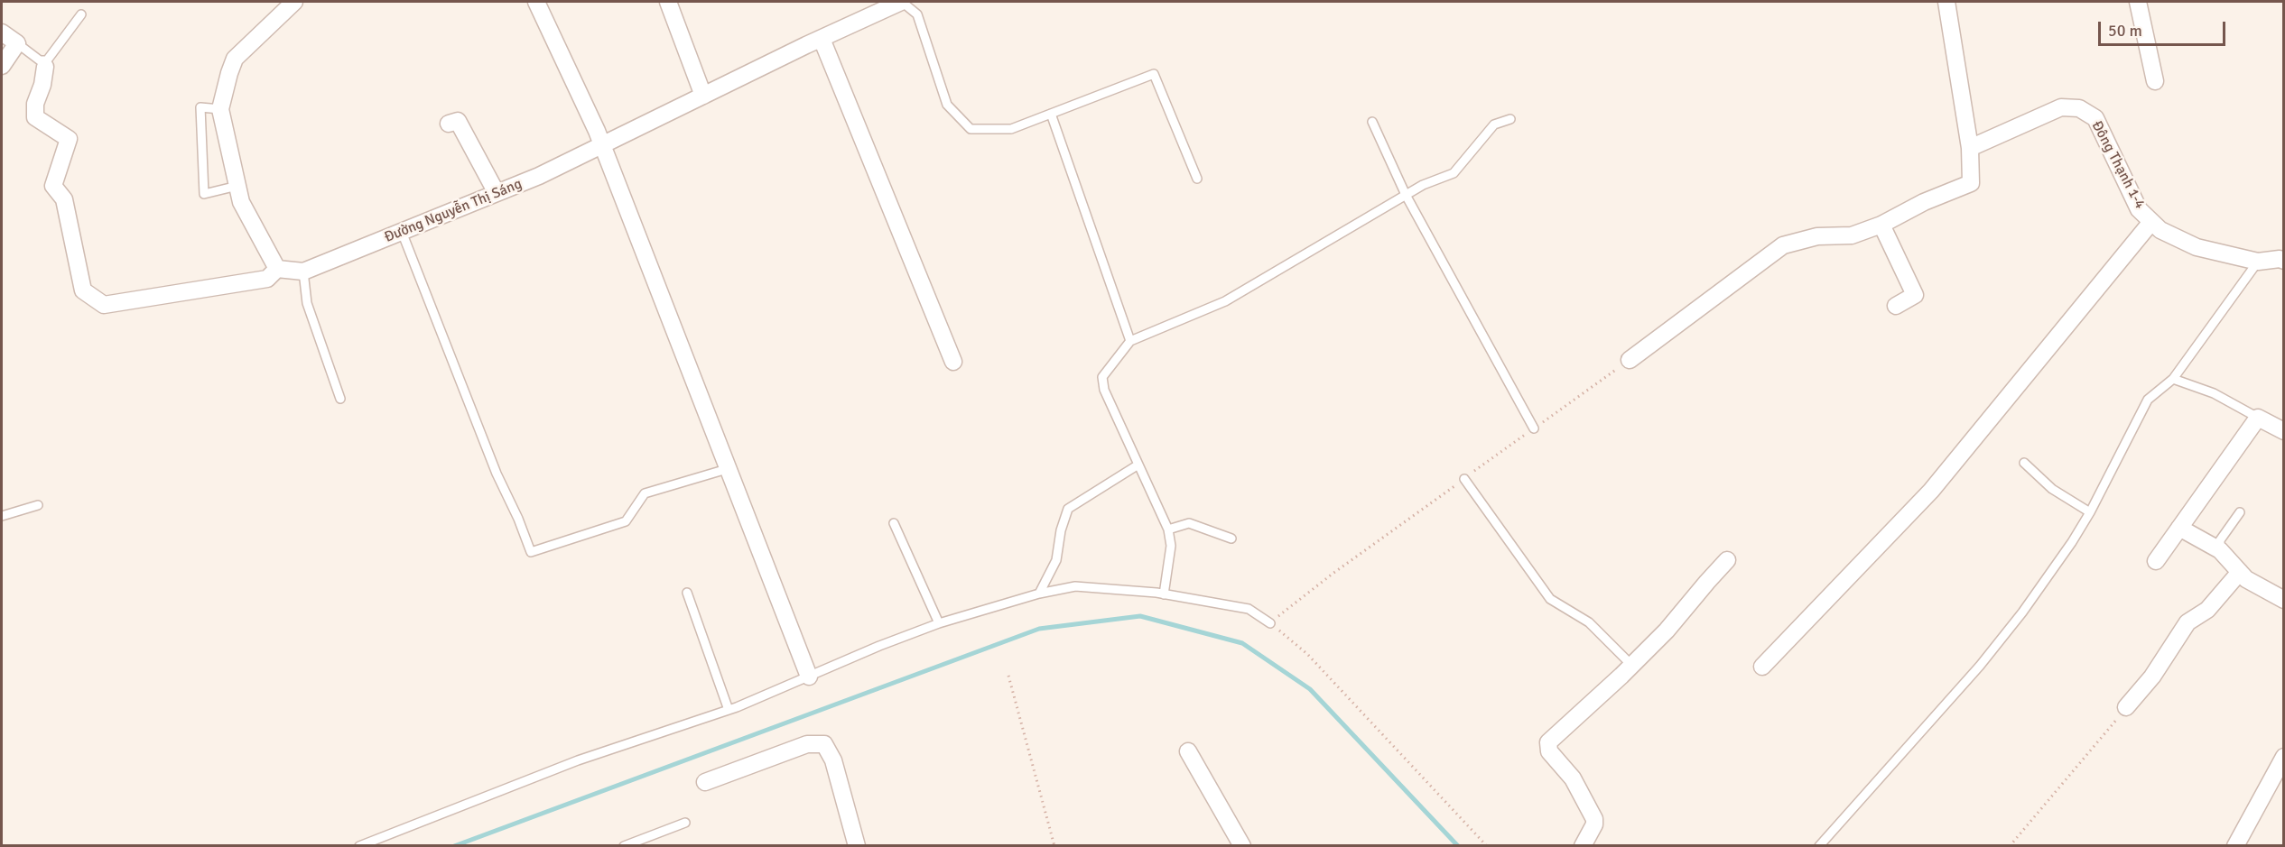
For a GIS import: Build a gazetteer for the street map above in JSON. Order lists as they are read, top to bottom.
{
  "streets": {
    "street": ["Đông Thạnh 1-4", "Đường Nguyễn Thị Sáng"]
  },
  "scale_bar": "50 m"
}
